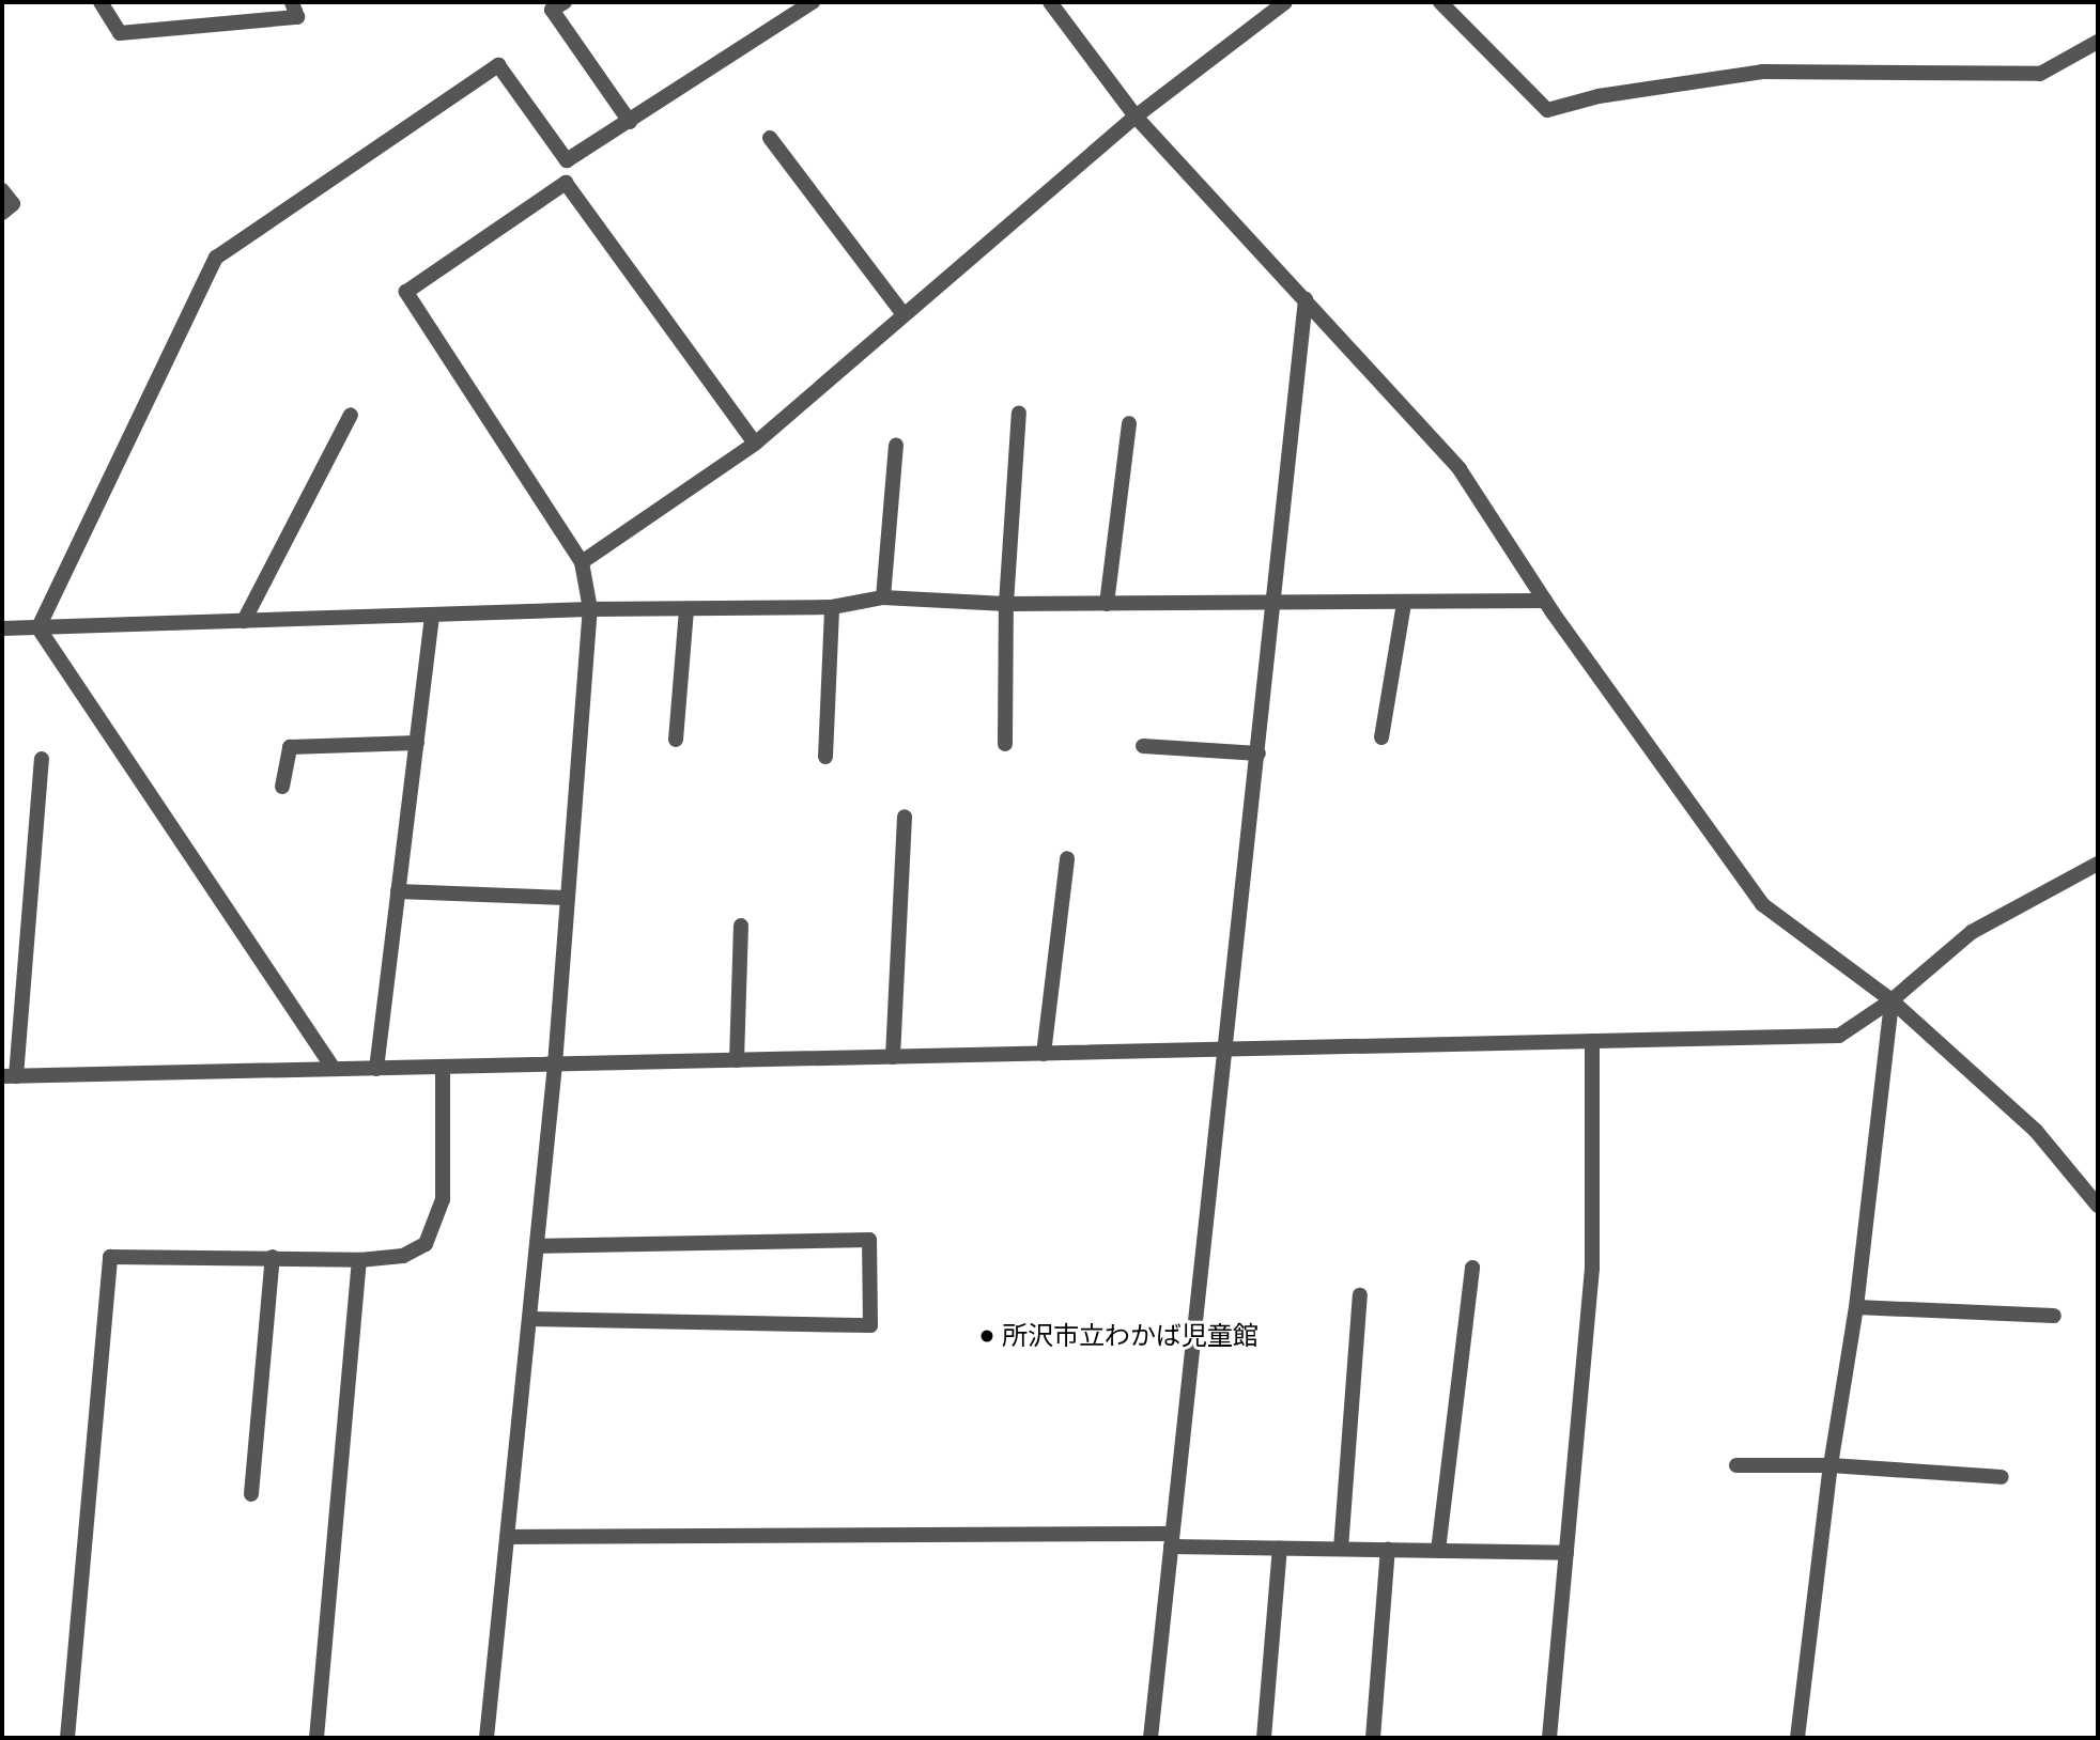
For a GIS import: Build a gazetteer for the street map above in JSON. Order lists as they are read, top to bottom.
{
  "places": ["所沢市立わかば児童館"]
}
